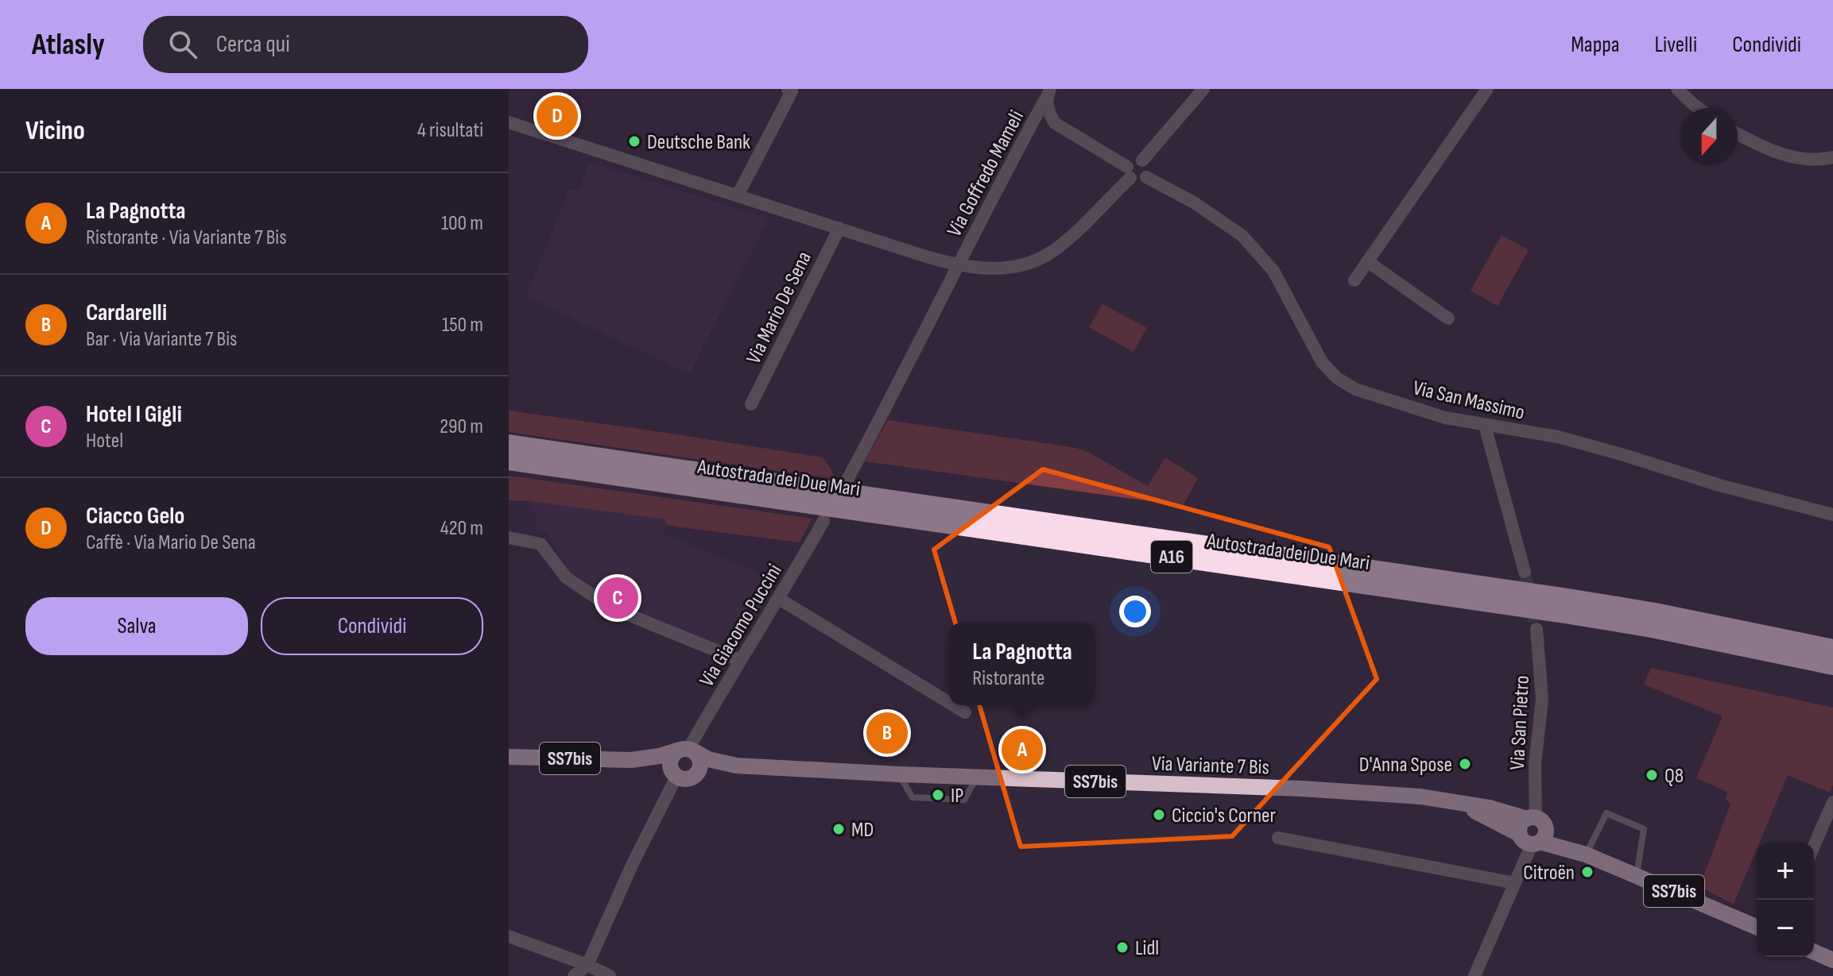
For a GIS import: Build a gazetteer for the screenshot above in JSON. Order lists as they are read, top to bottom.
{
  "streets": {
    "highway": ["Autostrada dei Due Mari", "A16"],
    "main road": ["SS7bis", "Via Variante 7 Bis"],
    "street": [
      "Via Goffredo Mameli",
      "Via Mario De Sena",
      "Via San Massimo",
      "Via Giacomo Puccini",
      "Via San Pietro"
    ]
  },
  "crossings": [
    ["Via Giacomo Puccini", "SS7bis"],
    ["Via Giacomo Puccini", "Via Variante 7 Bis"],
    ["Via San Pietro", "Via Variante 7 Bis"],
    ["SS7bis", "Via Variante 7 Bis"]
  ],
  "places": [
    "Deutsche Bank",
    "D'Anna Spose",
    "Q8",
    "IP",
    "Ciccio's Corner",
    "MD",
    "Citroën",
    "Lidl"
  ],
  "north": "bottom",
  "page": {
    "header": "Atlasly",
    "search": "Cerca qui",
    "nav": ["Mappa", "Livelli", "Condividi"],
    "heading": ["Vicino", "4 risultati"],
    "pins": [
      "D",
      "C",
      "B",
      "A"
    ],
    "list": [
      {
        "mark": "A",
        "name": "La Pagnotta",
        "note": "Ristorante · Via Variante 7 Bis",
        "value": "100 m"
      },
      {
        "mark": "B",
        "name": "Cardarelli",
        "note": "Bar · Via Variante 7 Bis",
        "value": "150 m"
      },
      {
        "mark": "C",
        "name": "Hotel I Gigli",
        "note": "Hotel",
        "value": "290 m"
      },
      {
        "mark": "D",
        "name": "Ciacco Gelo",
        "note": "Caffè · Via Mario De Sena",
        "value": "420 m"
      }
    ],
    "buttons": ["Salva", "Condividi"],
    "popup": ["La Pagnotta", "Ristorante"],
    "map_buttons": ["+", "−"]
  }
}
